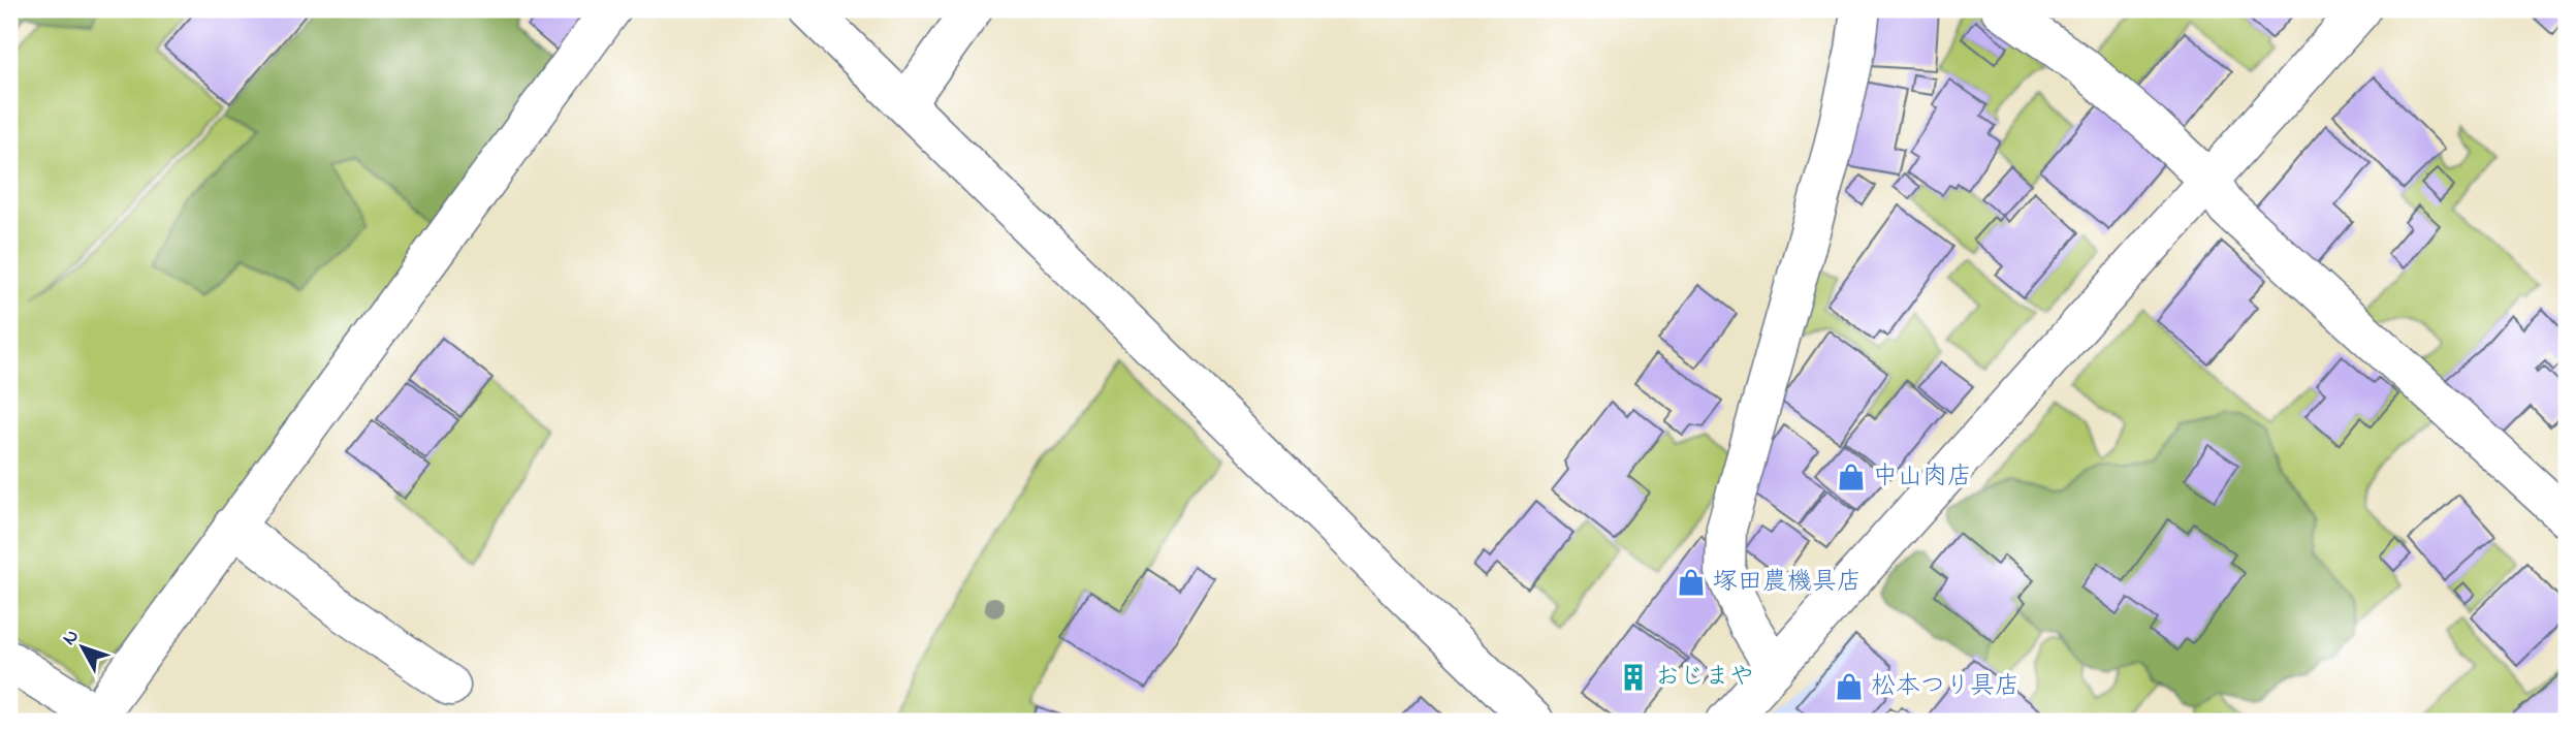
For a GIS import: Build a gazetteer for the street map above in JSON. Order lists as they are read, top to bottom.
{
  "places": {
    "shop": ["中山肉店", "塚田農機具店", "松本つり具店"],
    "building": ["おじまや"]
  },
  "north": "top left"
}
